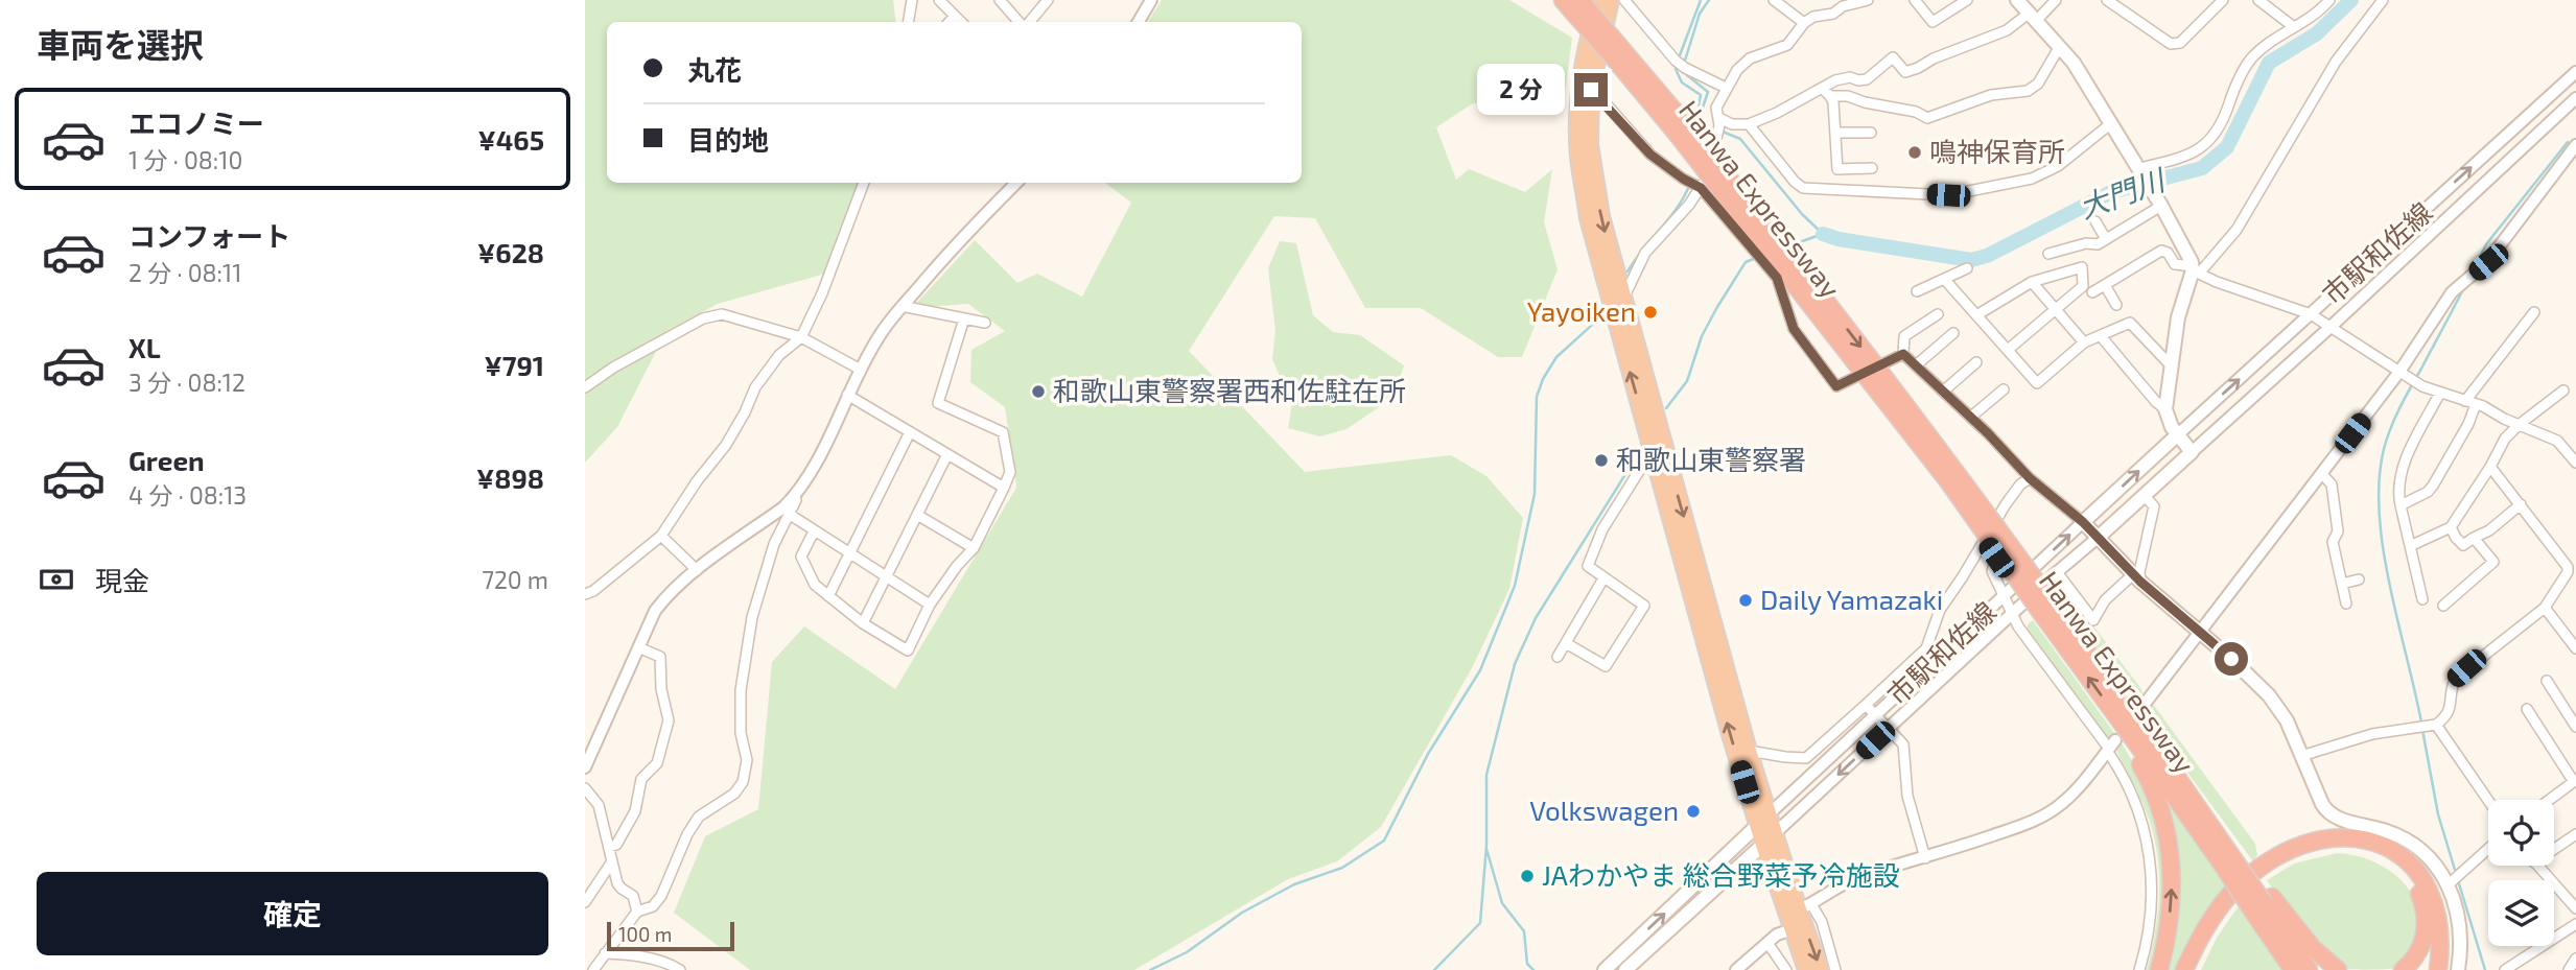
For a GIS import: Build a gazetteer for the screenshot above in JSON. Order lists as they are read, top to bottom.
{
  "streets": {
    "highway": ["Hanwa Expressway"],
    "street": ["市駅和佐線"]
  },
  "water": ["大門川"],
  "places": [
    "鳴神保育所",
    "Yayoiken",
    "和歌山東警察署西和佐駐在所",
    "和歌山東警察署",
    "Daily Yamazaki",
    "Volkswagen",
    "JAわかやま 総合野菜予冷施設"
  ],
  "scale_bar": "100 m",
  "page": {
    "heading": "車両を選択",
    "banner": ["丸花", "目的地"],
    "bubble": "2 分",
    "list": [
      {
        "name": "エコノミー",
        "note": "1 分 · 08:10",
        "value": "¥465"
      },
      {
        "name": "コンフォート",
        "note": "2 分 · 08:11",
        "value": "¥628"
      },
      {
        "name": "XL",
        "note": "3 分 · 08:12",
        "value": "¥791"
      },
      {
        "name": "Green",
        "note": "4 分 · 08:13",
        "value": "¥898"
      }
    ],
    "pay": ["現金", "720 m"],
    "buttons": "確定",
    "scale": "100 m"
  }
}
